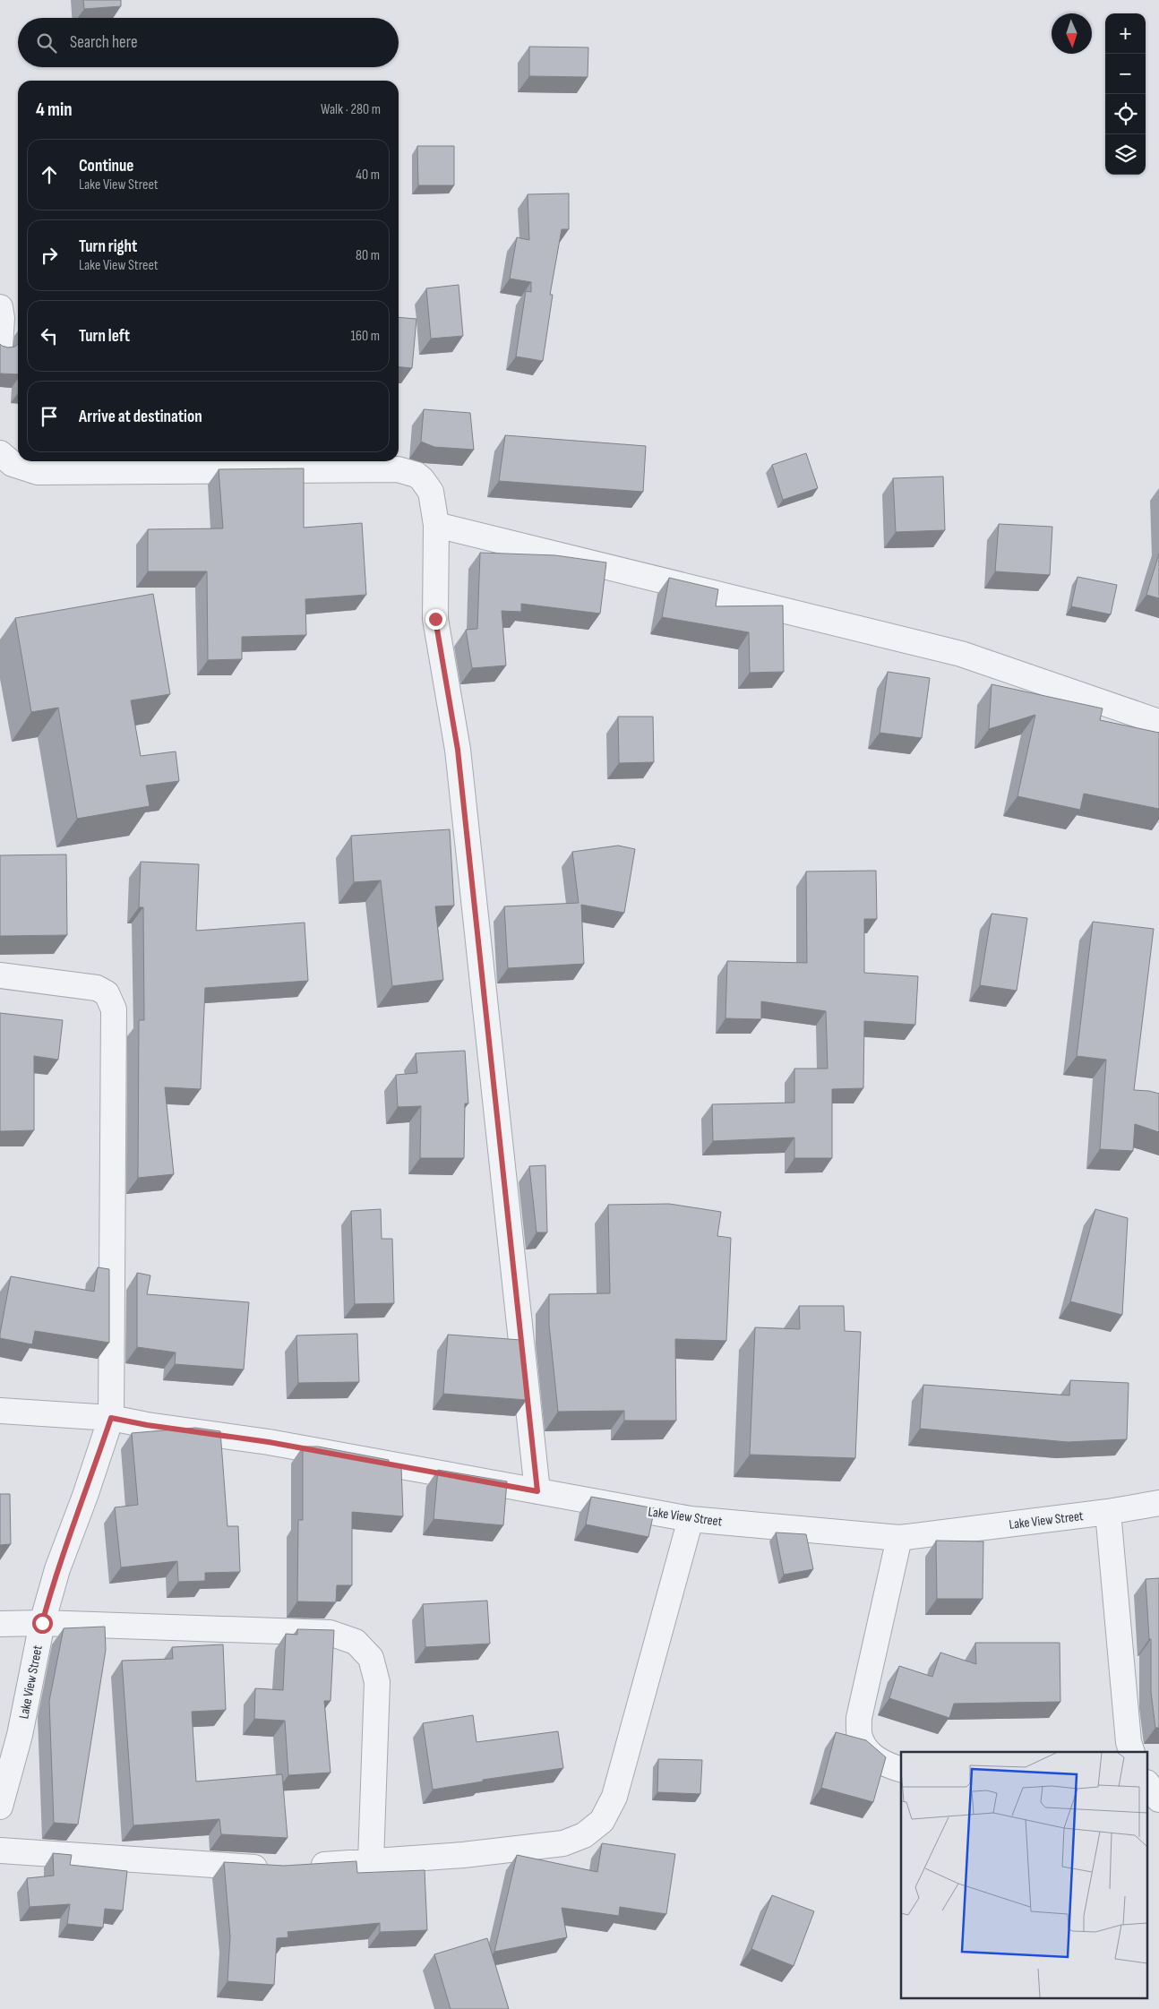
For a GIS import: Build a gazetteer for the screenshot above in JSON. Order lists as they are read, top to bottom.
{
  "streets": {
    "street": ["Lake View Street"]
  },
  "north": "bottom",
  "page": {
    "map_buttons": ["+", "−"],
    "search": "Search here",
    "heading": ["4 min", "Walk · 280 m"],
    "list": [
      ["Continue", "Lake View Street", "40 m"],
      ["Turn right", "Lake View Street", "80 m"],
      ["Turn left", "160 m"],
      "Arrive at destination"
    ]
  }
}
